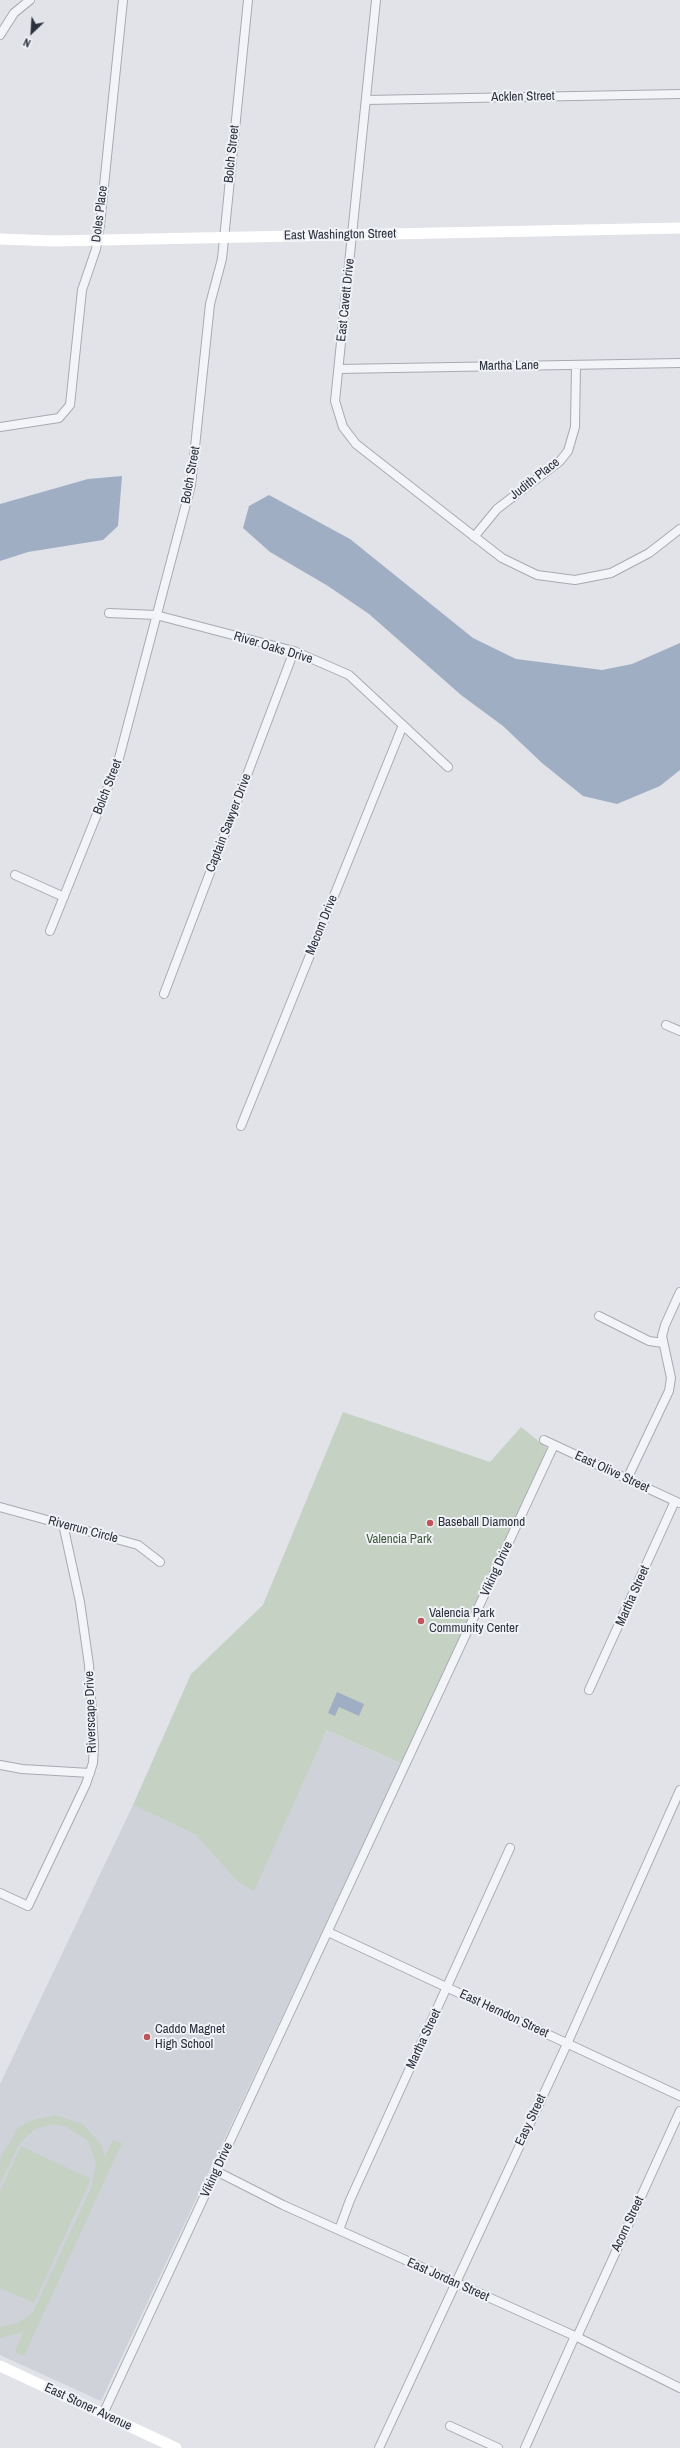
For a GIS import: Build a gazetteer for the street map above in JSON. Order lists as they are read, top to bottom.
{
  "streets": {
    "street": [
      "Acklen Street",
      "Bolch Street",
      "Doles Place",
      "East Washington Street",
      "East Cavett Drive",
      "Martha Lane",
      "Judith Place",
      "River Oaks Drive",
      "Captain Sawyer Drive",
      "Mecom Drive",
      "East Olive Street",
      "Riverrun Circle",
      "Viking Drive",
      "Martha Street",
      "Riverscape Drive",
      "East Herndon Street",
      "Easy Street",
      "Acorn Street",
      "East Jordan Street",
      "East Stoner Avenue"
    ]
  },
  "crossings": [
    ["Acklen Street", "East Cavett Drive"],
    ["Bolch Street", "East Washington Street"],
    ["Bolch Street", "River Oaks Drive"],
    ["Doles Place", "East Washington Street"],
    ["East Washington Street", "East Cavett Drive"],
    ["East Cavett Drive", "Martha Lane"],
    ["East Cavett Drive", "Judith Place"],
    ["Martha Lane", "Judith Place"],
    ["River Oaks Drive", "Captain Sawyer Drive"],
    ["River Oaks Drive", "Mecom Drive"],
    ["East Olive Street", "Viking Drive"],
    ["East Olive Street", "Martha Street"],
    ["Riverrun Circle", "Riverscape Drive"],
    ["Viking Drive", "East Herndon Street"],
    ["Viking Drive", "East Jordan Street"],
    ["Viking Drive", "East Stoner Avenue"],
    ["Martha Street", "East Herndon Street"],
    ["Martha Street", "East Jordan Street"],
    ["East Herndon Street", "Easy Street"],
    ["Easy Street", "East Jordan Street"],
    ["Acorn Street", "East Jordan Street"]
  ],
  "parks": ["Valencia Park"],
  "places": ["Baseball Diamond", "Valencia Park Community Center", "Caddo Magnet High School"],
  "north": "bottom left"
}
